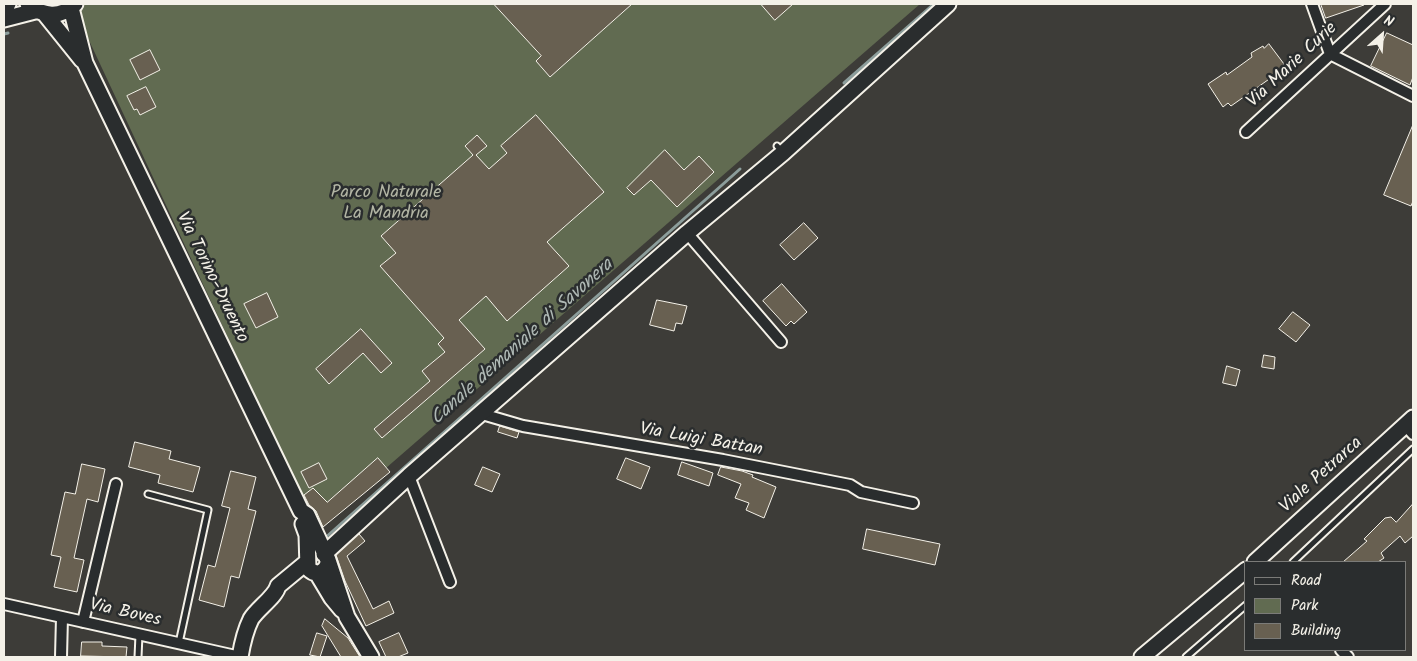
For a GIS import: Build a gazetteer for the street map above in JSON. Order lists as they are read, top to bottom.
{
  "streets": {
    "street": [
      "Via Marie Curie",
      "Via Torino-Druento",
      "Via Luigi Battan",
      "Viale Petrarca",
      "Via Boves"
    ]
  },
  "water": ["Canale demaniale di Savonera"],
  "parks": ["Parco Naturale La Mandria"],
  "legend": ["Road", "Park", "Building"],
  "north": "top right"
}
